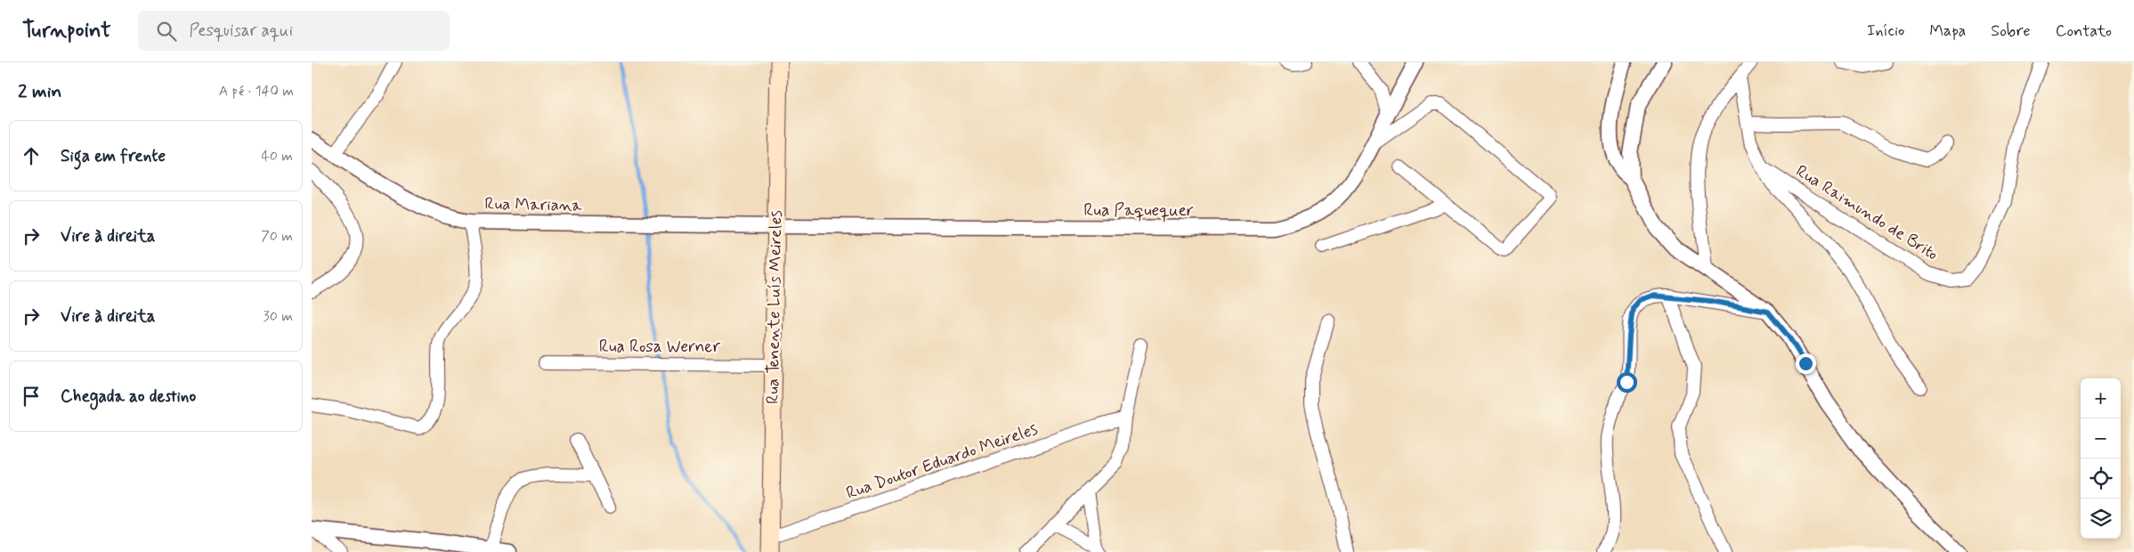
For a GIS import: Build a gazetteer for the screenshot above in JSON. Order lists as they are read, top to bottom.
{
  "streets": {
    "main road": ["Rua Tenente Luís Meireles"],
    "street": [
      "Rua Mariana",
      "Rua Paquequer",
      "Rua Raimundo de Brito",
      "Rua Rosa Werner",
      "Rua Doutor Eduardo Meireles"
    ]
  },
  "crossings": [
    ["Rua Mariana", "Rua Paquequer"],
    ["Rua Mariana", "Rua Tenente Luís Meireles"],
    ["Rua Paquequer", "Rua Tenente Luís Meireles"],
    ["Rua Tenente Luís Meireles", "Rua Rosa Werner"],
    ["Rua Tenente Luís Meireles", "Rua Doutor Eduardo Meireles"]
  ],
  "page": {
    "header": "Turnpoint",
    "search": "Pesquisar aqui",
    "nav": [
      "Início",
      "Mapa",
      "Sobre",
      "Contato"
    ],
    "heading": ["2 min", "A pé · 140 m"],
    "list": [
      ["Siga em frente", "40 m"],
      ["Vire à direita", "70 m"],
      ["Vire à direita", "30 m"],
      "Chegada ao destino"
    ],
    "map_buttons": ["+", "−"]
  }
}
